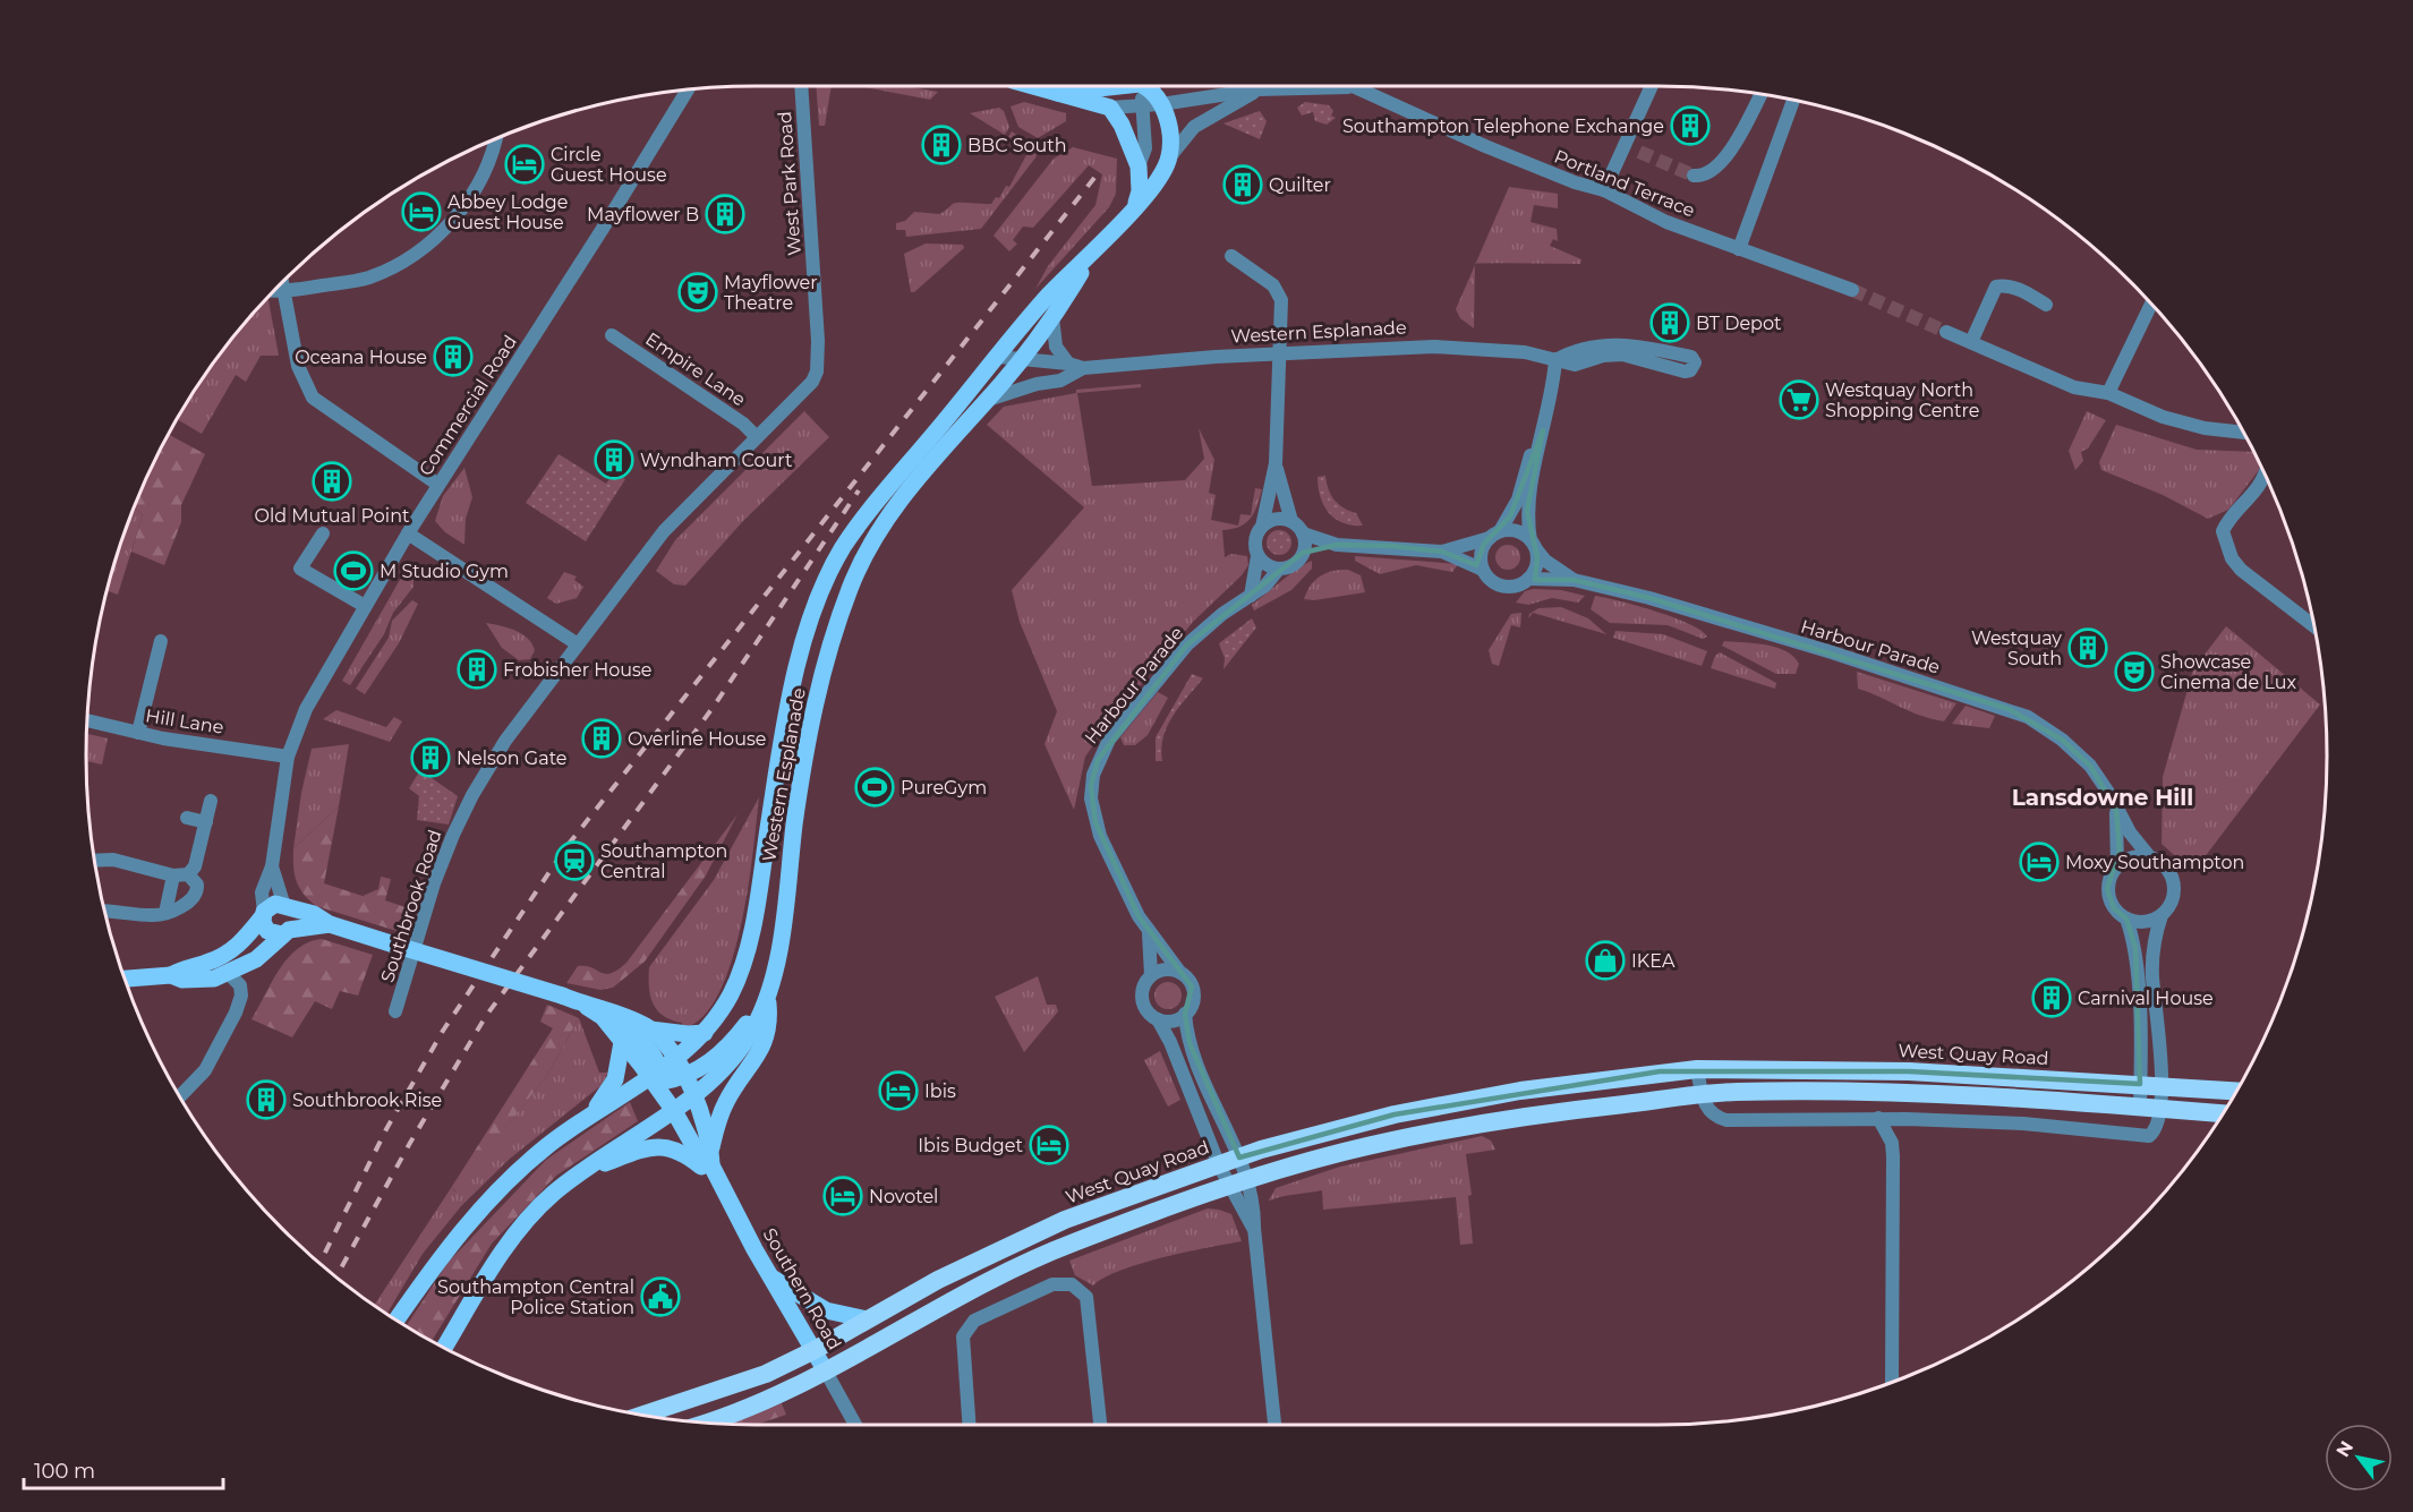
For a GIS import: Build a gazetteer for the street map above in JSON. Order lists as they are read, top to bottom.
{
  "streets": {
    "highway": ["West Quay Road"],
    "main road": ["Western Esplanade", "Southern Road"],
    "street": [
      "West Park Road",
      "Portland Terrace",
      "Empire Lane",
      "Commercial Road",
      "Harbour Parade",
      "Hill Lane",
      "Southbrook Road"
    ]
  },
  "crossings": [
    ["West Park Road", "Southbrook Road"],
    ["Portland Terrace", "Western Esplanade"],
    ["Western Esplanade", "Southern Road"],
    ["Empire Lane", "Southbrook Road"],
    ["Commercial Road", "Hill Lane"],
    ["West Quay Road", "Southern Road"]
  ],
  "districts": ["Lansdowne Hill"],
  "places": {
    "building": [
      "Southampton Telephone Exchange",
      "BBC South",
      "Quilter",
      "Mayflower B",
      "BT Depot",
      "Oceana House",
      "Wyndham Court",
      "Old Mutual Point",
      "Westquay South",
      "Frobisher House",
      "Overline House",
      "Nelson Gate",
      "Carnival House",
      "Southbrook Rise"
    ],
    "hotel": [
      "Circle Guest House",
      "Abbey Lodge Guest House",
      "Moxy Southampton",
      "Ibis",
      "Ibis Budget",
      "Novotel"
    ],
    "theatre": ["Mayflower Theatre", "Showcase Cinema de Lux"],
    "supermarket": ["Westquay North Shopping Centre"],
    "sports": ["M Studio Gym", "PureGym"],
    "station": ["Southampton Central"],
    "shop": ["IKEA"],
    "public building": ["Southampton Central Police Station"]
  },
  "scale_bar": "100 m",
  "north": "top left"
}
